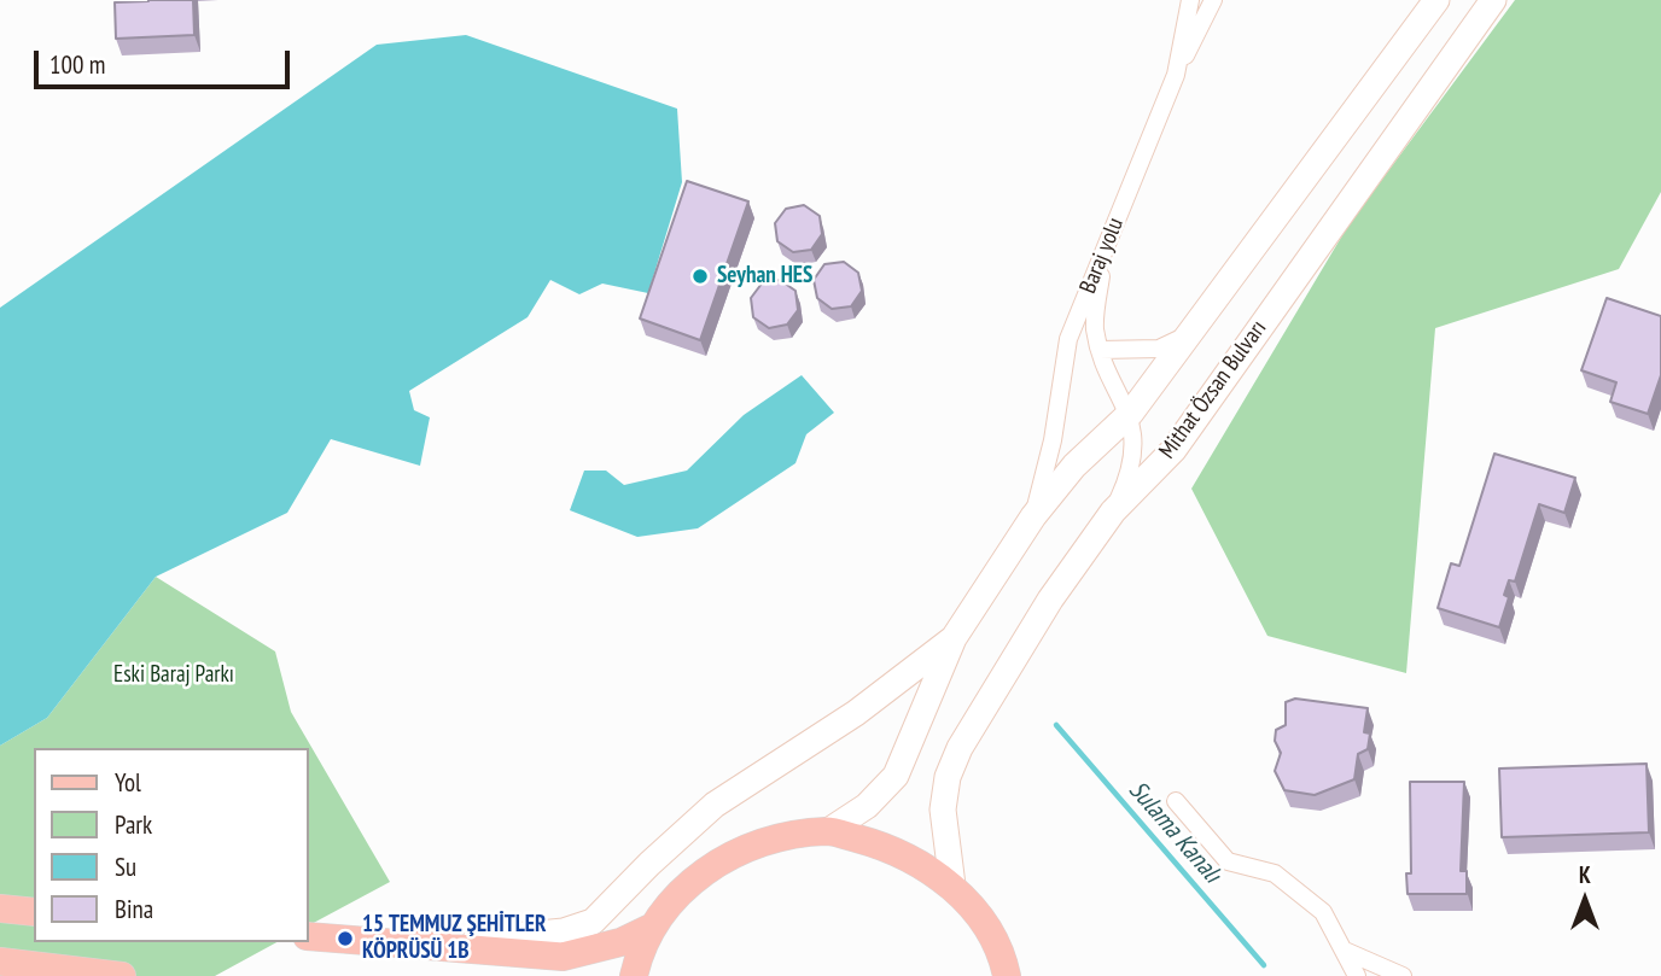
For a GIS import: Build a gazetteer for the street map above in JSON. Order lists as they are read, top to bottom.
{
  "streets": {
    "main road": ["Mithat Özsan Bulvarı"],
    "street": ["Baraj yolu"]
  },
  "water": ["Sulama Kanalı"],
  "parks": ["Eski Baraj Parkı"],
  "places": ["Seyhan HES", "15 TEMMUZ ŞEHİTLER KÖPRÜSÜ 1B"],
  "legend": [
    "Yol",
    "Park",
    "Su",
    "Bina"
  ],
  "scale_bar": "100 m",
  "north": "top"
}
